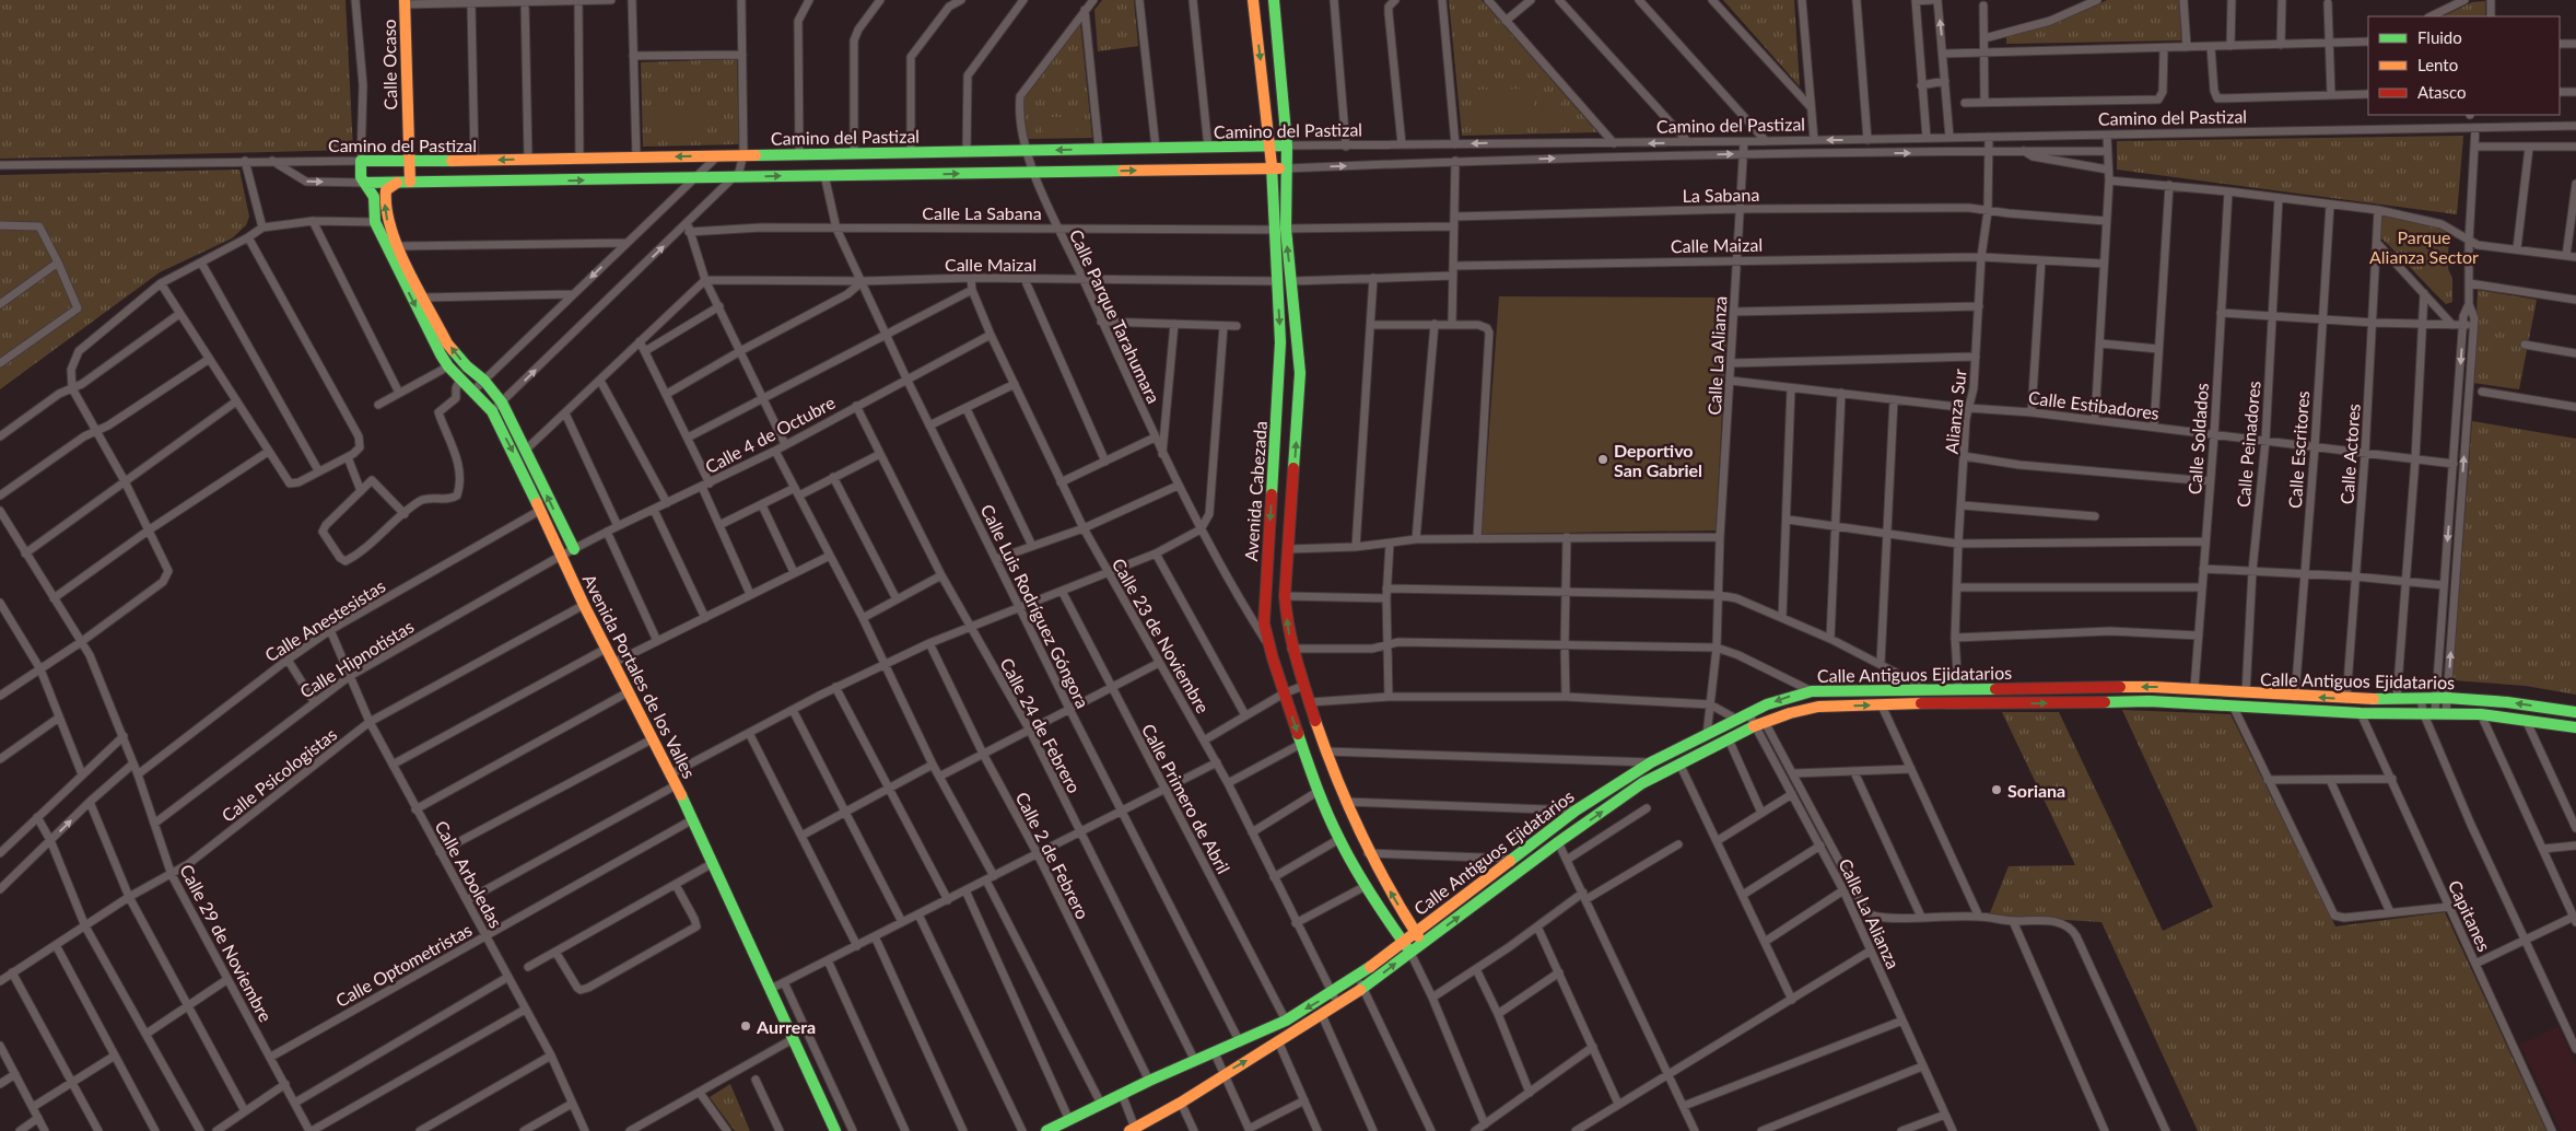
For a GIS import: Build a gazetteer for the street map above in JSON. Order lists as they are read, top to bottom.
{
  "streets": {
    "street": [
      "Calle Ocaso",
      "Camino del Pastizal",
      "La Sabana",
      "Calle La Sabana",
      "Calle Maizal",
      "Calle Parque Tarahumara",
      "Calle La Alianza",
      "Calle Estibadores",
      "Alianza Sur",
      "Calle 4 de Octubre",
      "Calle Soldados",
      "Calle Peinadores",
      "Calle Escritores",
      "Calle Actores",
      "Avenida Cabezada",
      "Calle Luis Rodríguez Góngora",
      "Calle Anestesistas",
      "Calle 23 de Noviembre",
      "Calle Hipnotistas",
      "Calle Antiguos Ejidatarios",
      "Avenida Portales de los Valles",
      "Calle 24 de Febrero",
      "Calle Psicologistas",
      "Calle Primero de Abril",
      "Calle 2 de Febrero",
      "Calle Arboledas",
      "Capitanes",
      "Calle 29 de Noviembre",
      "Calle Optometristas"
    ]
  },
  "crossings": [
    ["Calle Ocaso", "Camino del Pastizal"],
    ["Camino del Pastizal", "Calle Parque Tarahumara"],
    ["Camino del Pastizal", "Calle La Alianza"],
    ["Camino del Pastizal", "Alianza Sur"],
    ["Camino del Pastizal", "Avenida Cabezada"],
    ["Camino del Pastizal", "Calle Luis Rodríguez Góngora"],
    ["Camino del Pastizal", "Avenida Portales de los Valles"],
    ["La Sabana", "Calle La Alianza"],
    ["La Sabana", "Alianza Sur"],
    ["Calle La Sabana", "Calle Parque Tarahumara"],
    ["Calle La Sabana", "Avenida Cabezada"],
    ["Calle La Sabana", "Calle Luis Rodríguez Góngora"],
    ["Calle Maizal", "Calle Parque Tarahumara"],
    ["Calle Maizal", "Calle La Alianza"],
    ["Calle Maizal", "Alianza Sur"],
    ["Calle Maizal", "Avenida Cabezada"],
    ["Calle Maizal", "Calle Luis Rodríguez Góngora"],
    ["Calle Maizal", "Calle 23 de Noviembre"],
    ["Calle Parque Tarahumara", "Avenida Cabezada"],
    ["Calle La Alianza", "Calle Estibadores"],
    ["Calle La Alianza", "Calle Antiguos Ejidatarios"],
    ["Calle Estibadores", "Alianza Sur"],
    ["Calle Estibadores", "Calle Soldados"],
    ["Calle Estibadores", "Calle Peinadores"],
    ["Calle Estibadores", "Calle Escritores"],
    ["Calle Estibadores", "Calle Actores"],
    ["Alianza Sur", "Calle Antiguos Ejidatarios"],
    ["Calle 4 de Octubre", "Calle Luis Rodríguez Góngora"],
    ["Calle 4 de Octubre", "Calle 23 de Noviembre"],
    ["Calle 4 de Octubre", "Calle Hipnotistas"],
    ["Calle 4 de Octubre", "Avenida Portales de los Valles"],
    ["Calle 4 de Octubre", "Calle 24 de Febrero"],
    ["Calle Soldados", "Calle Antiguos Ejidatarios"],
    ["Calle Peinadores", "Calle Antiguos Ejidatarios"],
    ["Calle Escritores", "Calle Antiguos Ejidatarios"],
    ["Calle Actores", "Calle Antiguos Ejidatarios"],
    ["Avenida Cabezada", "Calle Antiguos Ejidatarios"],
    ["Calle Luis Rodríguez Góngora", "Calle Antiguos Ejidatarios"],
    ["Calle Anestesistas", "Avenida Portales de los Valles"],
    ["Calle Anestesistas", "Calle Arboledas"],
    ["Calle Anestesistas", "Calle 29 de Noviembre"],
    ["Calle 23 de Noviembre", "Calle Antiguos Ejidatarios"],
    ["Calle Hipnotistas", "Avenida Portales de los Valles"],
    ["Calle Hipnotistas", "Calle Arboledas"],
    ["Calle Hipnotistas", "Calle 29 de Noviembre"],
    ["Calle Antiguos Ejidatarios", "Calle 24 de Febrero"],
    ["Calle Antiguos Ejidatarios", "Calle Primero de Abril"],
    ["Calle Antiguos Ejidatarios", "Calle 2 de Febrero"],
    ["Calle Antiguos Ejidatarios", "Capitanes"],
    ["Avenida Portales de los Valles", "Calle Psicologistas"],
    ["Avenida Portales de los Valles", "Calle Optometristas"],
    ["Calle Psicologistas", "Calle Arboledas"],
    ["Calle Psicologistas", "Calle 29 de Noviembre"],
    ["Calle Arboledas", "Calle Optometristas"],
    ["Calle 29 de Noviembre", "Calle Optometristas"]
  ],
  "parks": ["Parque Alianza Sector"],
  "places": ["Deportivo San Gabriel", "Soriana", "Aurrera"],
  "legend": ["Fluido", "Lento", "Atasco"]
}
